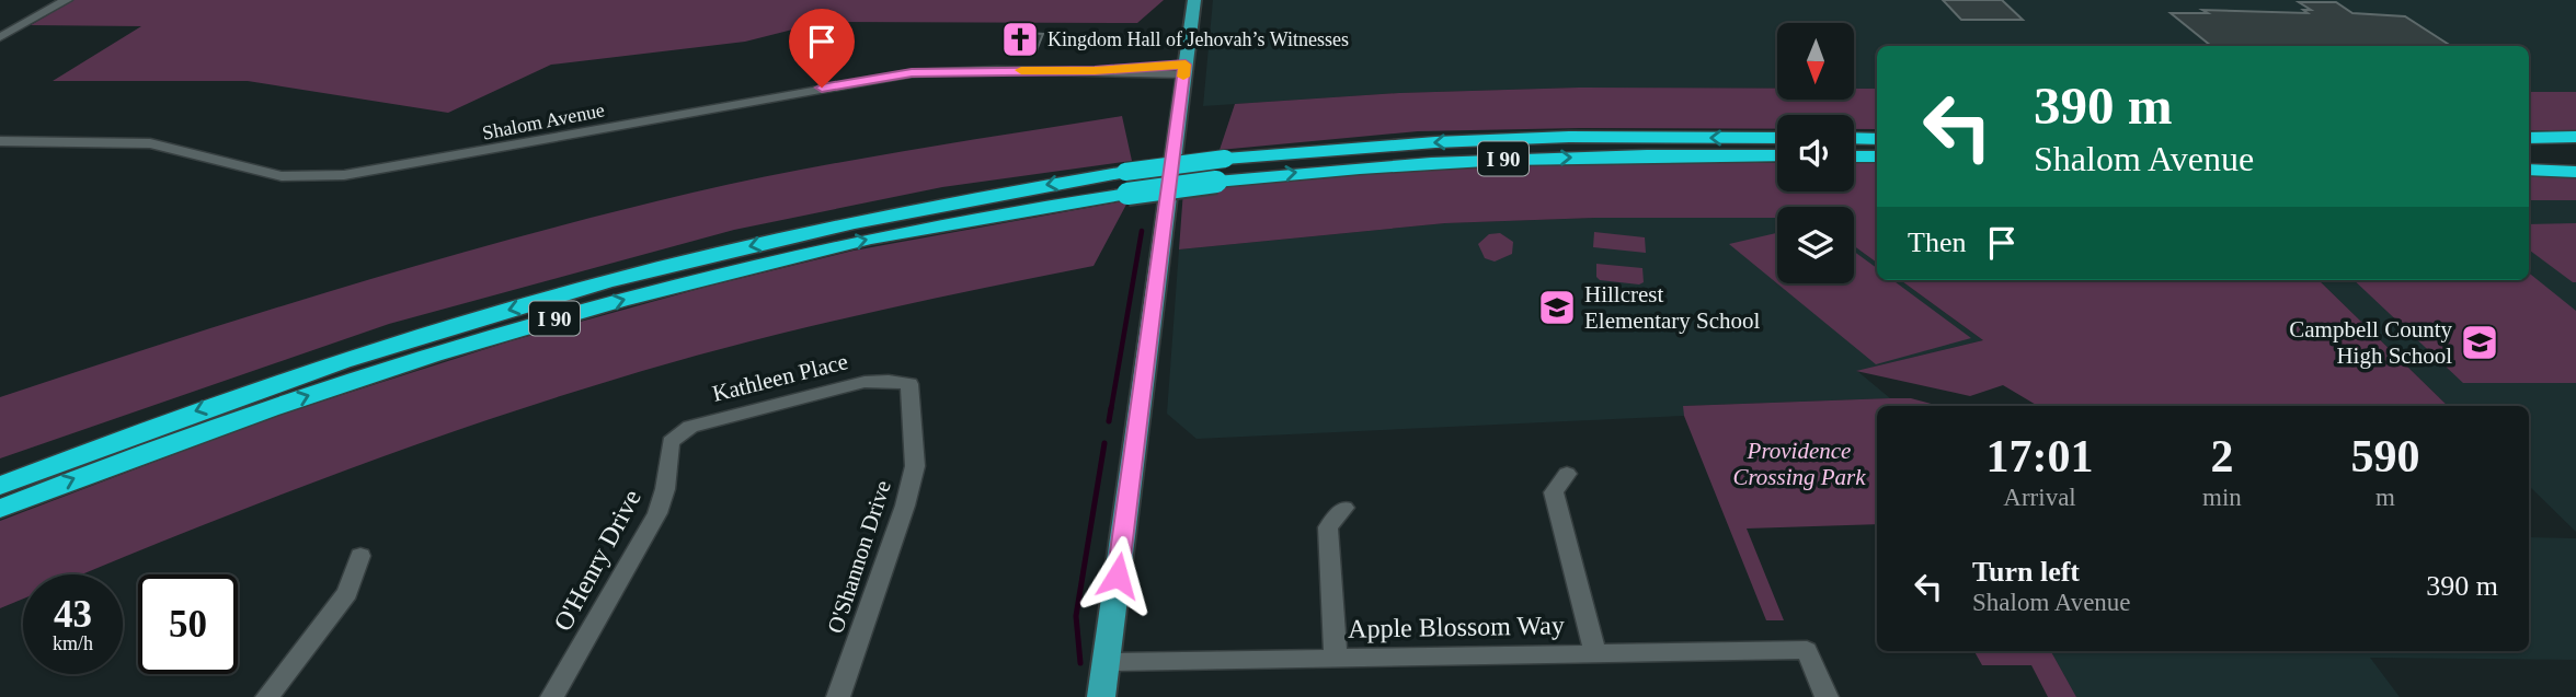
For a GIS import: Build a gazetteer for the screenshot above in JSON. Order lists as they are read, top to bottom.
{
  "streets": {
    "highway": ["I 90"],
    "street": [
      "Shalom Avenue",
      "Kathleen Place",
      "O'Shannon Drive",
      "O'Henry Drive",
      "Apple Blossom Way"
    ]
  },
  "crossings": [
    ["Kathleen Place", "O'Shannon Drive"],
    ["Kathleen Place", "O'Henry Drive"]
  ],
  "parks": ["Providence Crossing Park"],
  "places": {
    "church": ["Kingdom Hall of Jehovah’s Witnesses"],
    "school or university": ["Hillcrest Elementary School", "Campbell County High School"]
  },
  "north": "bottom",
  "page": {
    "turn": ["390 m", "Shalom Avenue"],
    "then": "Then",
    "eta": [
      "17:01",
      "Arrival",
      "2",
      "min",
      "590",
      "m"
    ],
    "list": [
      {
        "name": "Turn left",
        "note": "Shalom Avenue",
        "value": "390 m"
      }
    ],
    "speed": "43 km/h",
    "limit": "50"
  }
}
